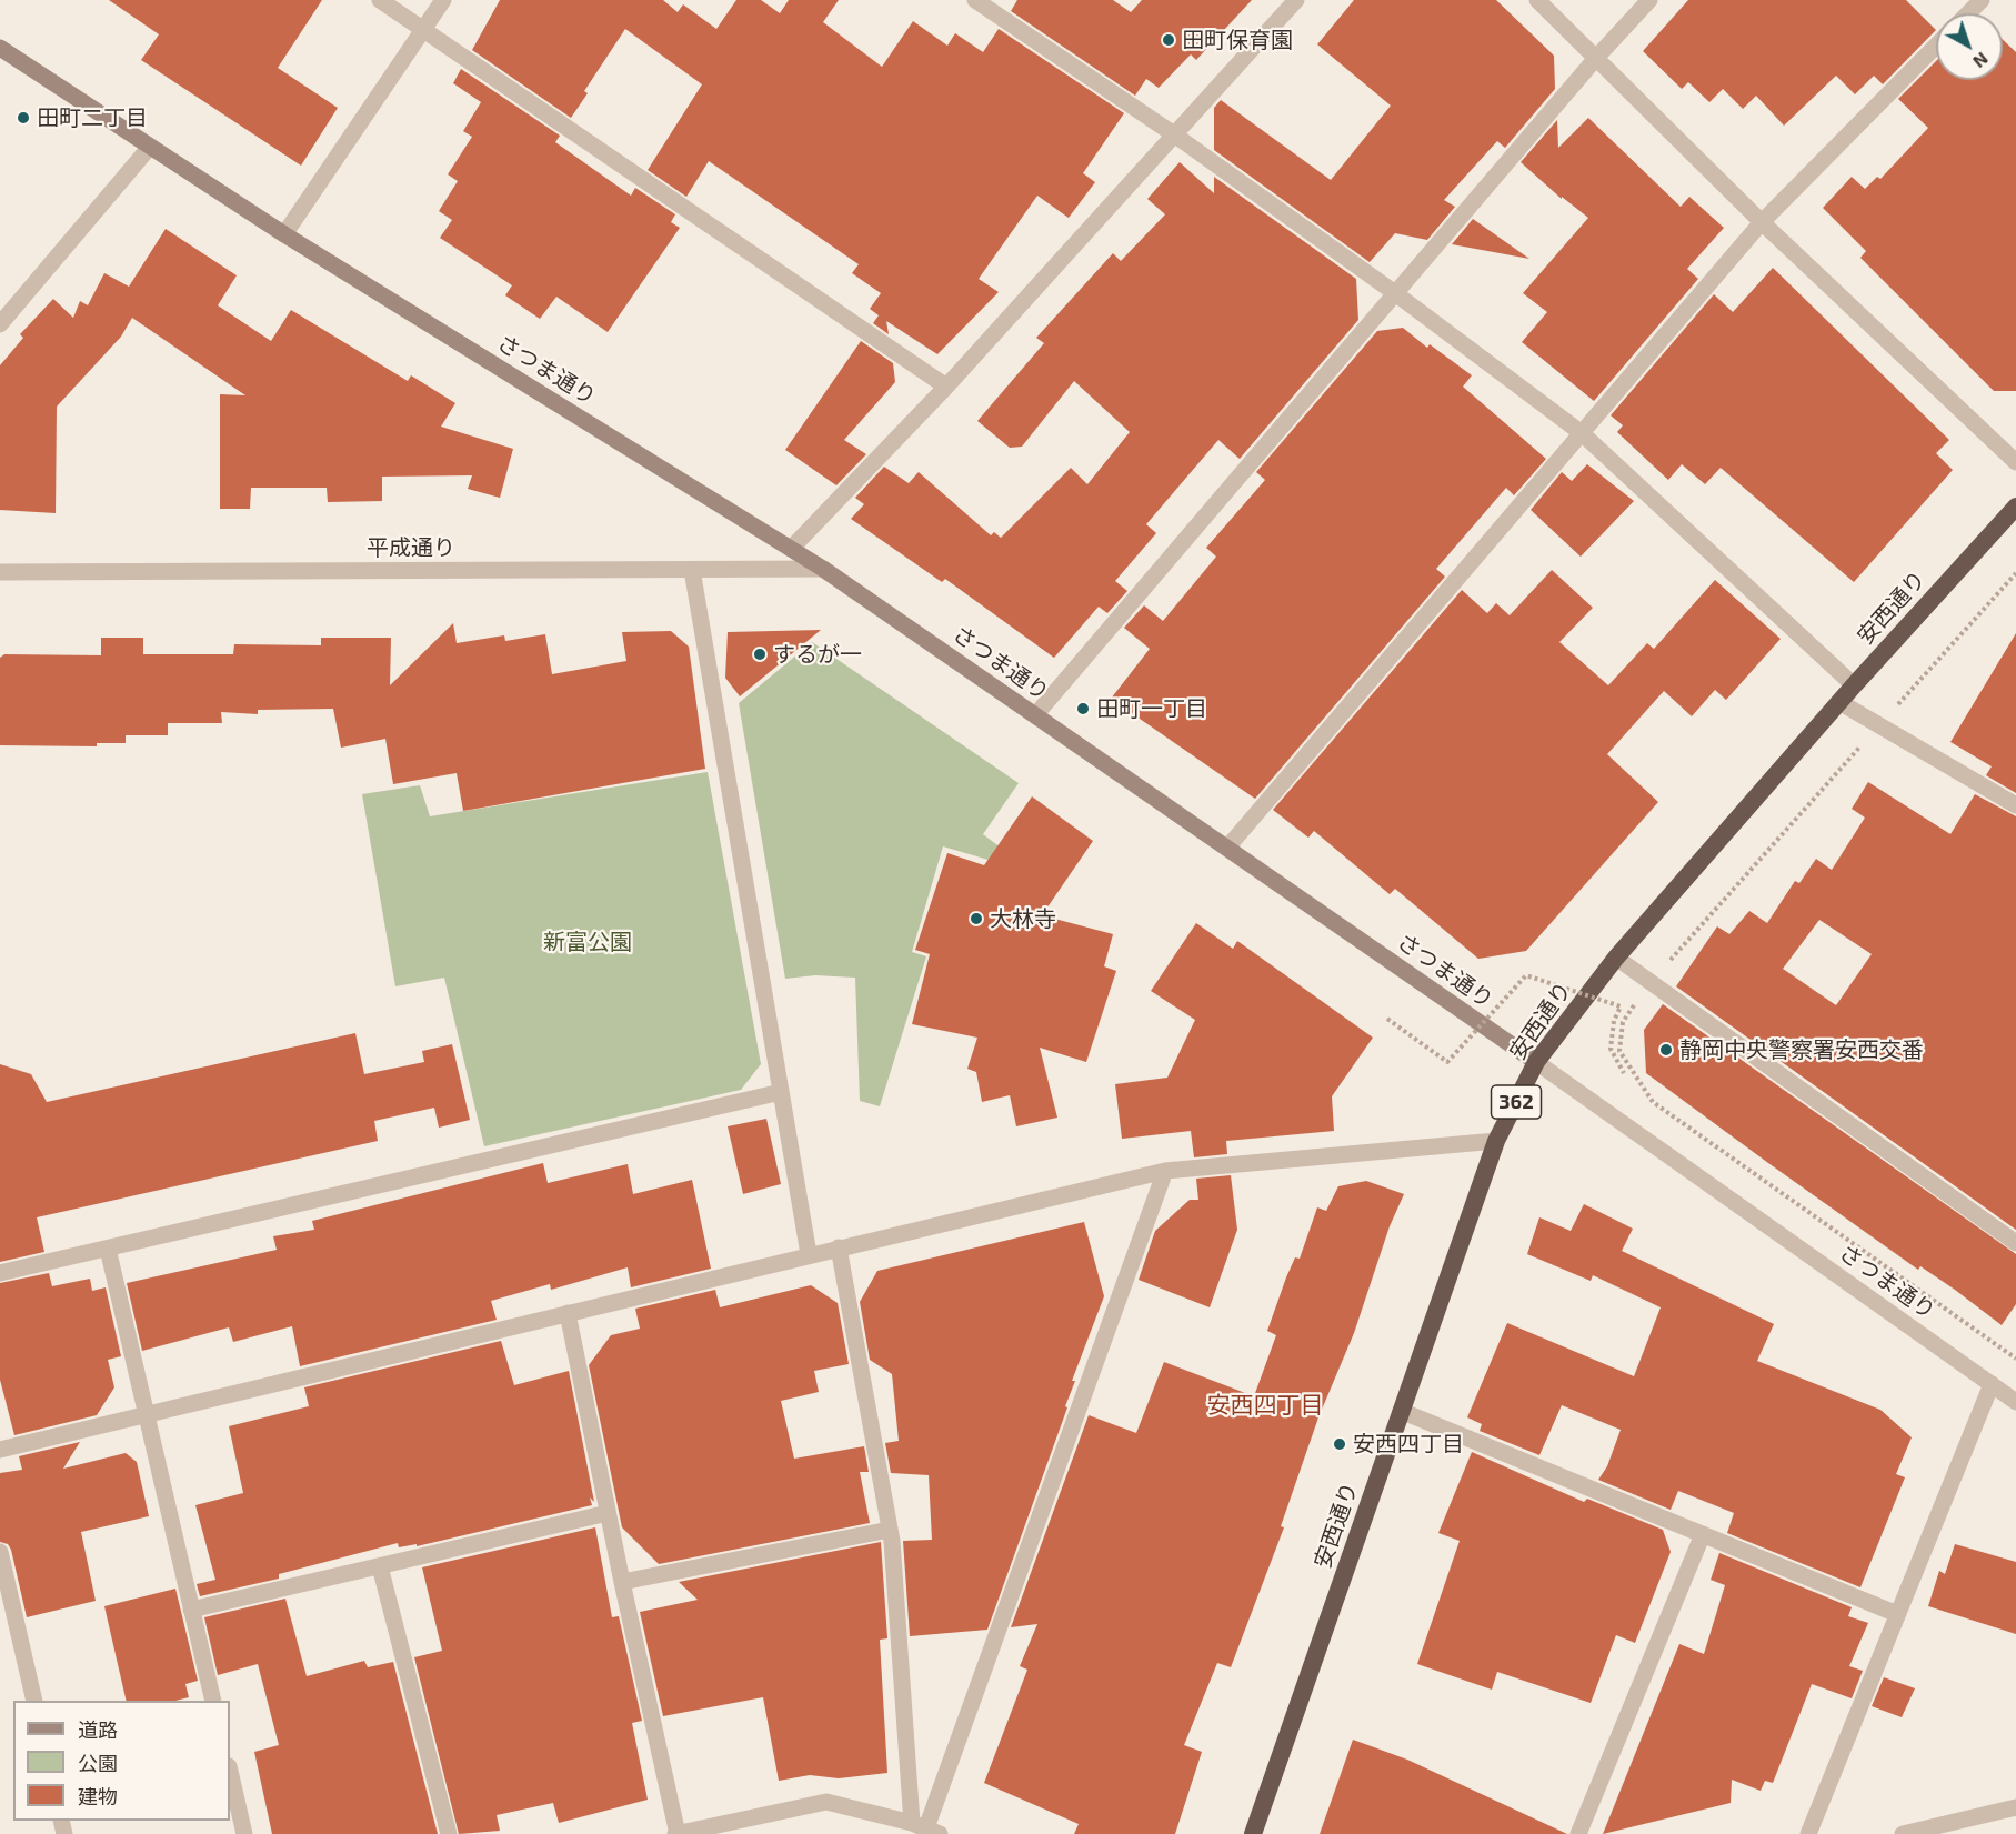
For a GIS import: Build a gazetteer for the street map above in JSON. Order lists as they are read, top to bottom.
{
  "streets": {
    "highway": ["安西通り", "362"],
    "main road": ["さつま通り"],
    "street": ["平成通り"]
  },
  "crossings": [
    ["さつま通り", "平成通り"],
    ["さつま通り", "安西通り"]
  ],
  "districts": ["安西四丁目"],
  "parks": ["新富公園"],
  "places": [
    "田町保育園",
    "田町二丁目",
    "するが一",
    "田町一丁目",
    "大林寺",
    "静岡中央警察署安西交番",
    "安西四丁目"
  ],
  "legend": ["道路", "公園", "建物"],
  "north": "bottom right"
}
